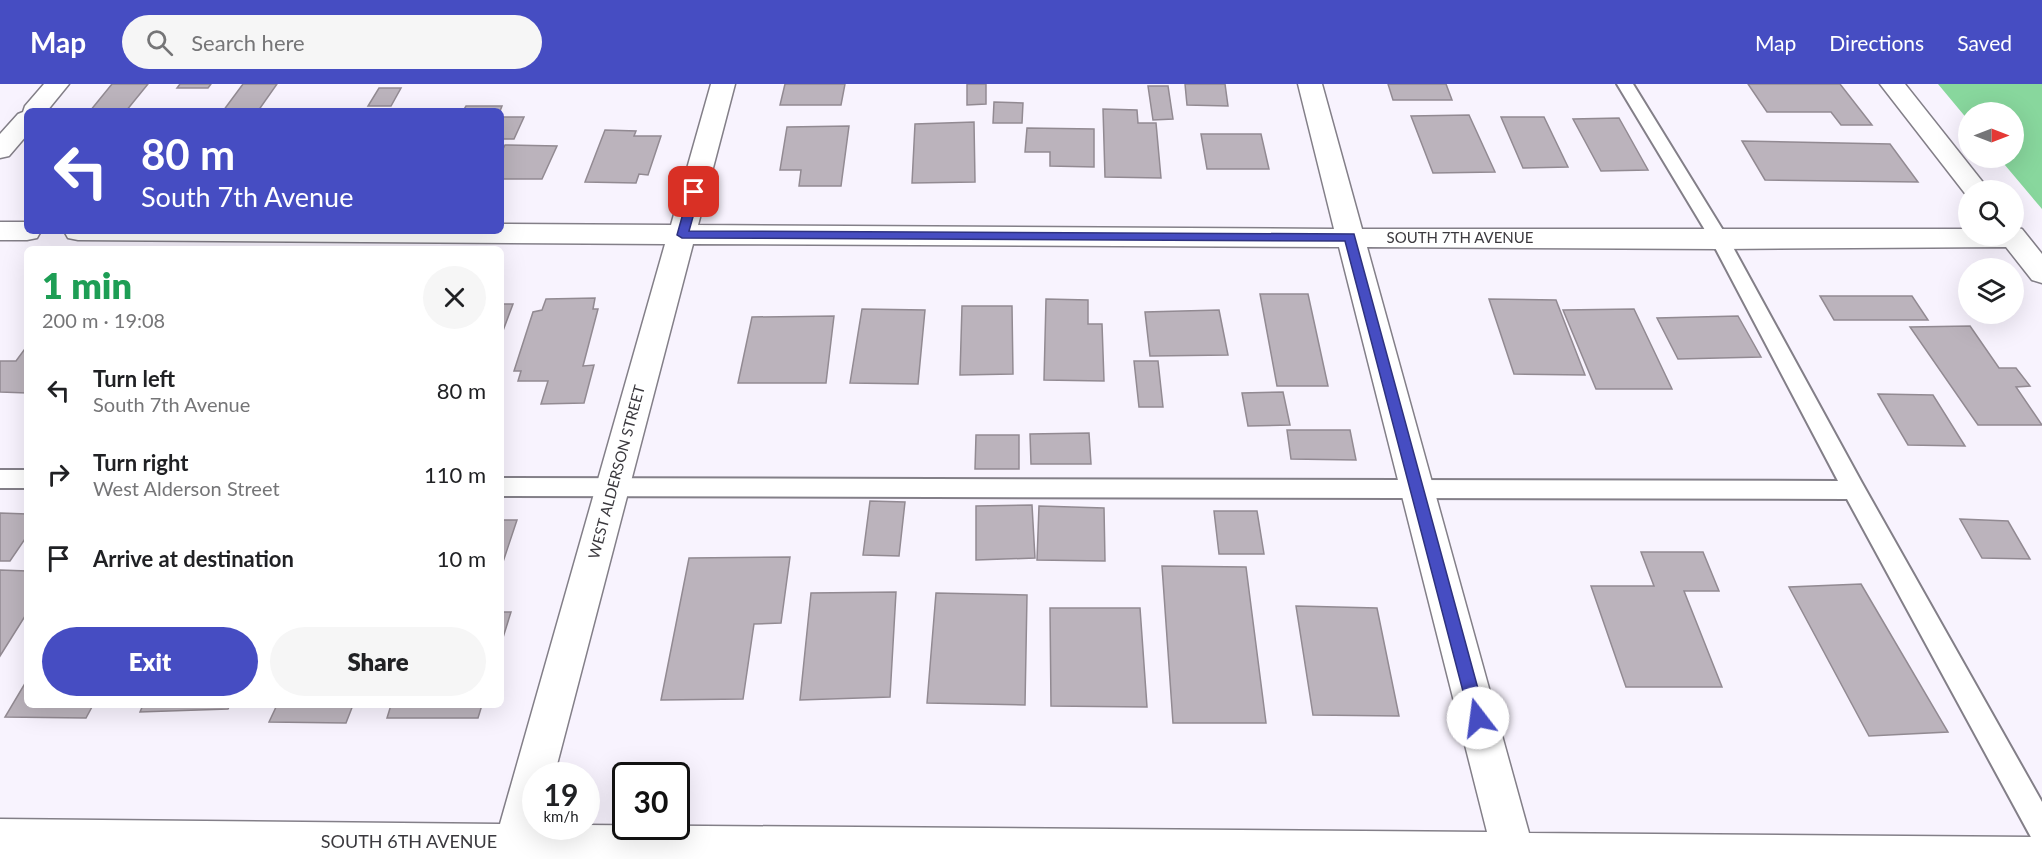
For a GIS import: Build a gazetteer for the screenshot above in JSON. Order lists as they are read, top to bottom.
{
  "streets": {
    "street": ["SOUTH 7TH AVENUE", "WEST ALDERSON STREET", "SOUTH 6TH AVENUE"]
  },
  "crossings": [
    ["SOUTH 7TH AVENUE", "WEST ALDERSON STREET"],
    ["WEST ALDERSON STREET", "SOUTH 6TH AVENUE"]
  ],
  "north": "right",
  "page": {
    "header": "Map",
    "search": "Search here",
    "nav": ["Map", "Directions", "Saved"],
    "turn": ["80 m", "South 7th Avenue"],
    "heading": ["1 min", "200 m · 19:08"],
    "list": [
      {
        "name": "Turn left",
        "note": "South 7th Avenue",
        "value": "80 m"
      },
      {
        "name": "Turn right",
        "note": "West Alderson Street",
        "value": "110 m"
      },
      {
        "name": "Arrive at destination",
        "value": "10 m"
      }
    ],
    "buttons": ["Exit", "Share"],
    "speed": "19 km/h",
    "limit": "30"
  }
}
